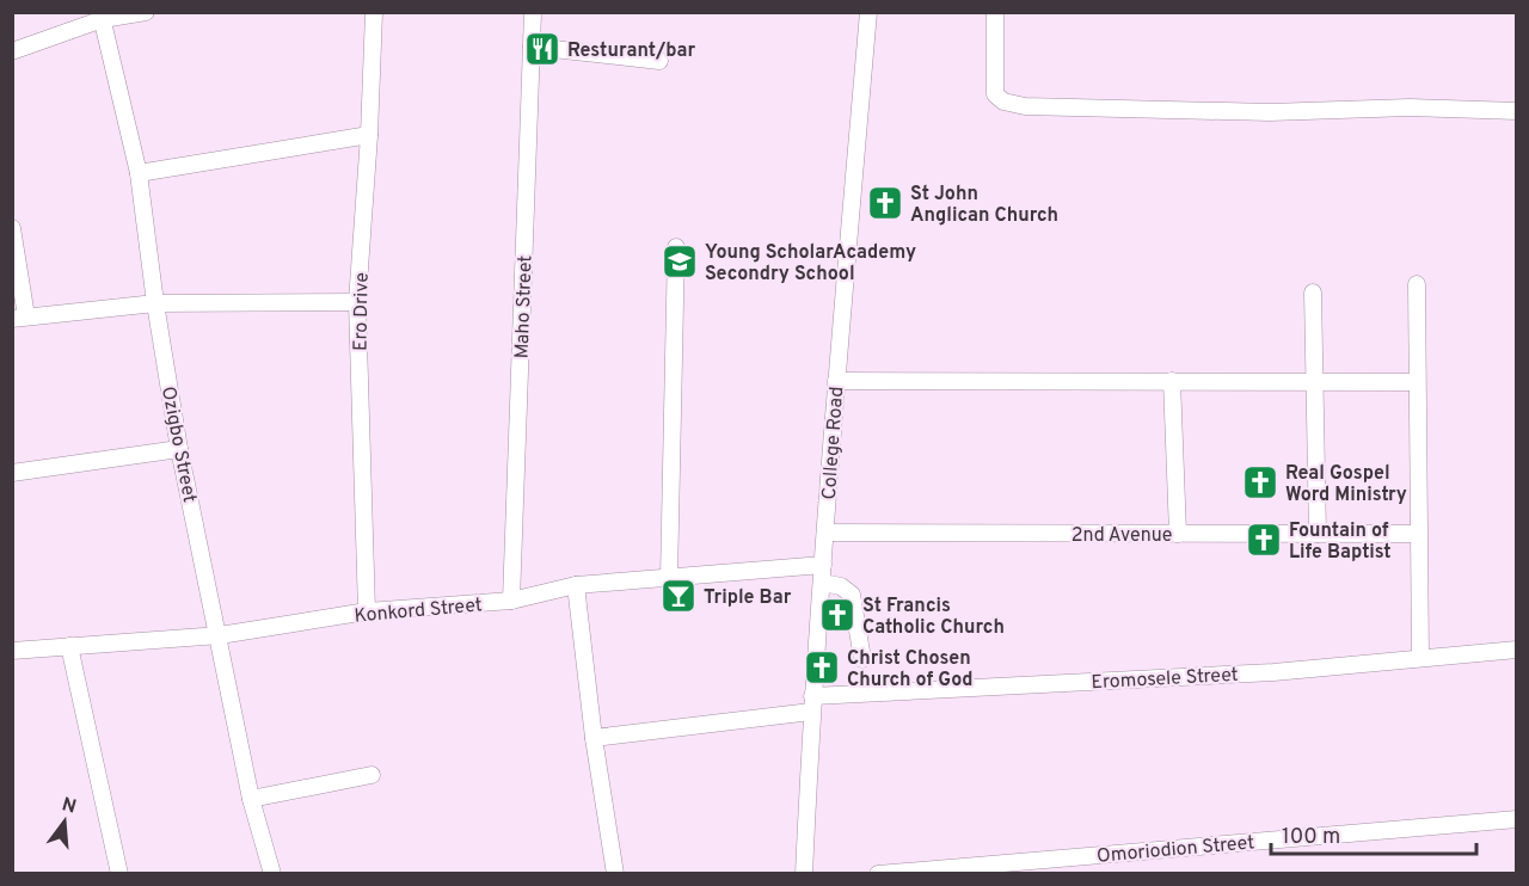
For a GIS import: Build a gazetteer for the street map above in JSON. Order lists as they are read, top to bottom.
{
  "streets": {
    "street": [
      "Maho Street",
      "Ero Drive",
      "College Road",
      "Ozigbo Street",
      "2nd Avenue",
      "Konkord Street",
      "Eromosele Street",
      "Omoriodion Street"
    ]
  },
  "crossings": [
    ["Maho Street", "Konkord Street"],
    ["Ero Drive", "Konkord Street"],
    ["College Road", "2nd Avenue"],
    ["College Road", "Konkord Street"],
    ["College Road", "Eromosele Street"],
    ["Ozigbo Street", "Konkord Street"]
  ],
  "places": {
    "restaurant": ["Resturant/bar"],
    "church": [
      "St John Anglican Church",
      "Real Gospel Word Ministry",
      "Fountain of Life Baptist",
      "St Francis Catholic Church",
      "Christ Chosen Church of God"
    ],
    "school or university": ["Young ScholarAcademy Secondry School"],
    "bar": ["Triple Bar"]
  },
  "scale_bar": "100 m",
  "north": "top"
}
